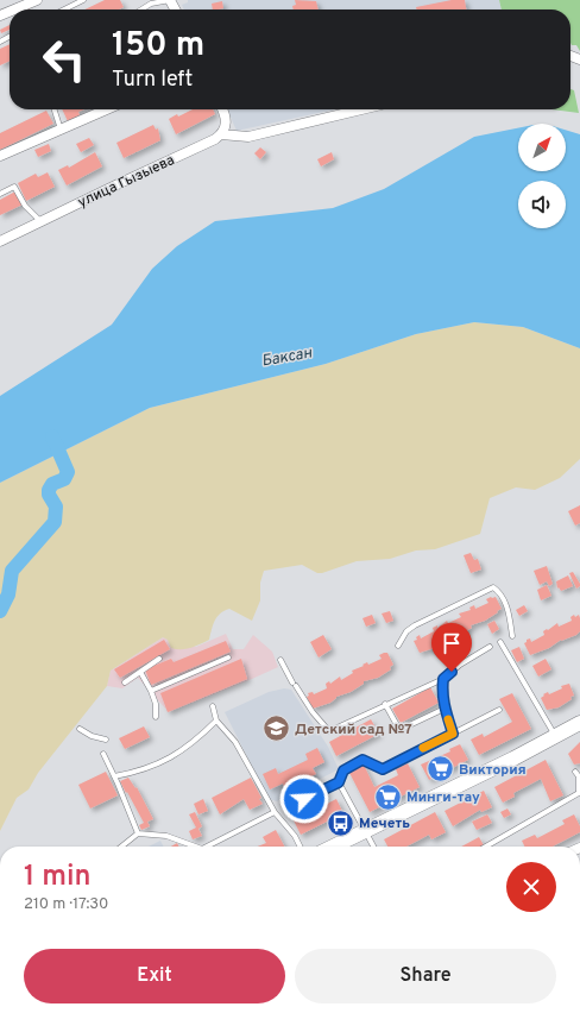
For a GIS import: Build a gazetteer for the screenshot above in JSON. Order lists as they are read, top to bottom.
{
  "streets": {
    "street": ["улица Гызыева"]
  },
  "water": ["Баксан"],
  "places": {
    "school or university": ["Детский сад №7"],
    "supermarket": ["Виктория", "Минги-тау"],
    "bus stop": ["Мечеть"]
  },
  "north": "top right",
  "page": {
    "turn": ["150 m", "Turn left"],
    "heading": ["1 min", "210 m · 17:30"],
    "buttons": ["Exit", "Share"]
  }
}
